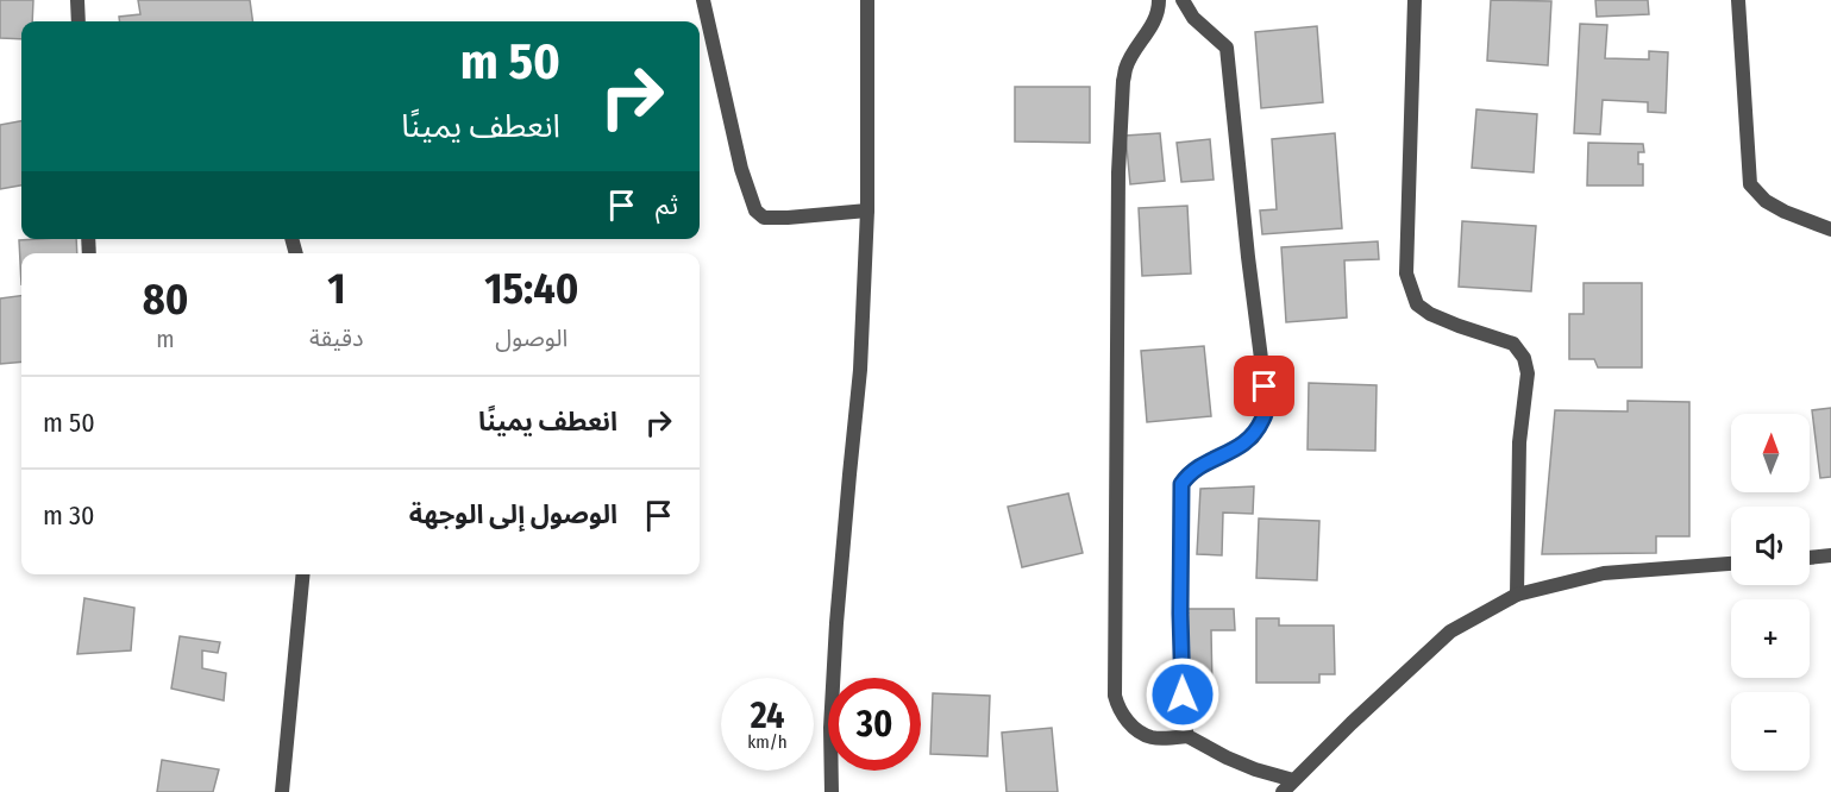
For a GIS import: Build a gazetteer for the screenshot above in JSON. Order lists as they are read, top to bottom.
{
  "north": "top",
  "page": {
    "turn": ["50 m", "انعطف يمينًا"],
    "then": "ثم",
    "eta": [
      "15:40",
      "الوصول",
      "1",
      "دقيقة",
      "80",
      "m"
    ],
    "list": [
      {
        "name": "انعطف يمينًا",
        "value": "50 m"
      },
      {
        "name": "الوصول إلى الوجهة",
        "value": "30 m"
      }
    ],
    "map_buttons": ["+", "−"],
    "speed": "24 km/h",
    "limit": "30"
  }
}
